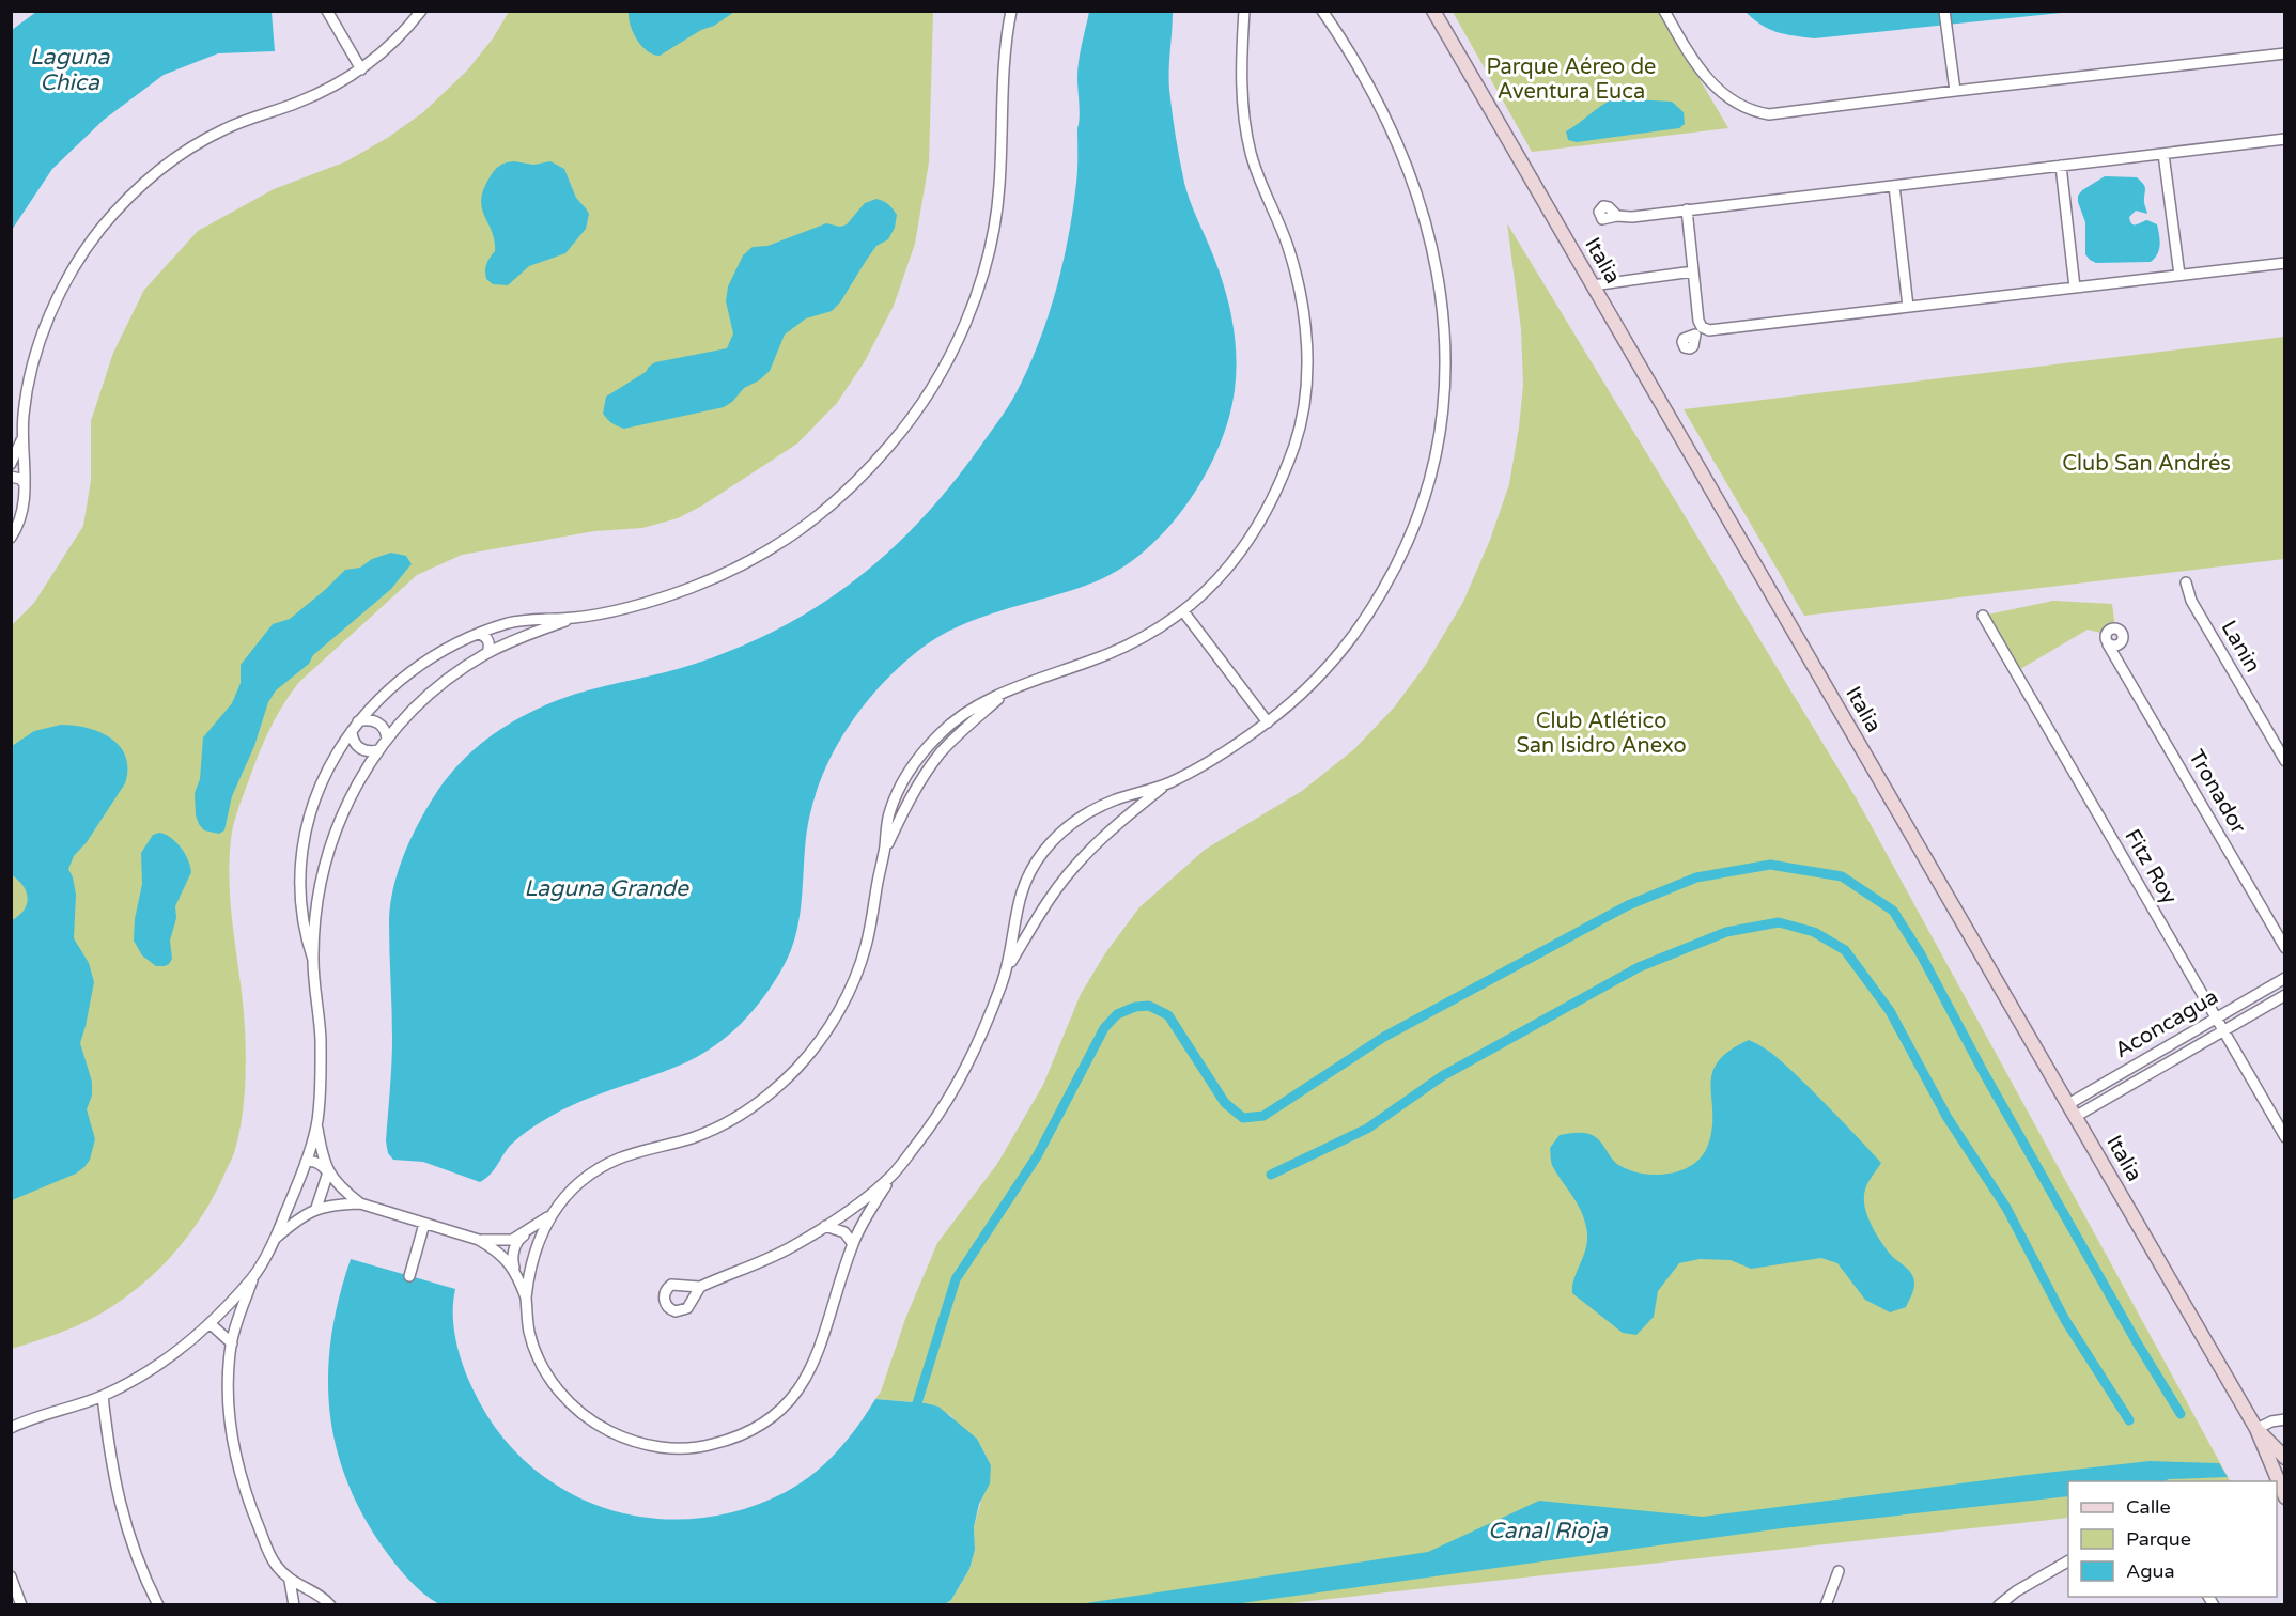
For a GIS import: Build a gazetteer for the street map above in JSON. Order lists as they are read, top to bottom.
{
  "streets": {
    "street": [
      "Italia",
      "Lanin",
      "Tronador",
      "Fitz Roy",
      "Aconcagua"
    ]
  },
  "crossings": [
    ["Italia", "Aconcagua"],
    ["Fitz Roy", "Aconcagua"]
  ],
  "water": ["Laguna Chica", "Laguna Grande", "Canal Rioja"],
  "parks": ["Parque Aéreo de Aventura Euca", "Club San Andrés", "Club Atlético San Isidro Anexo"],
  "legend": ["Calle", "Parque", "Agua"]
}
